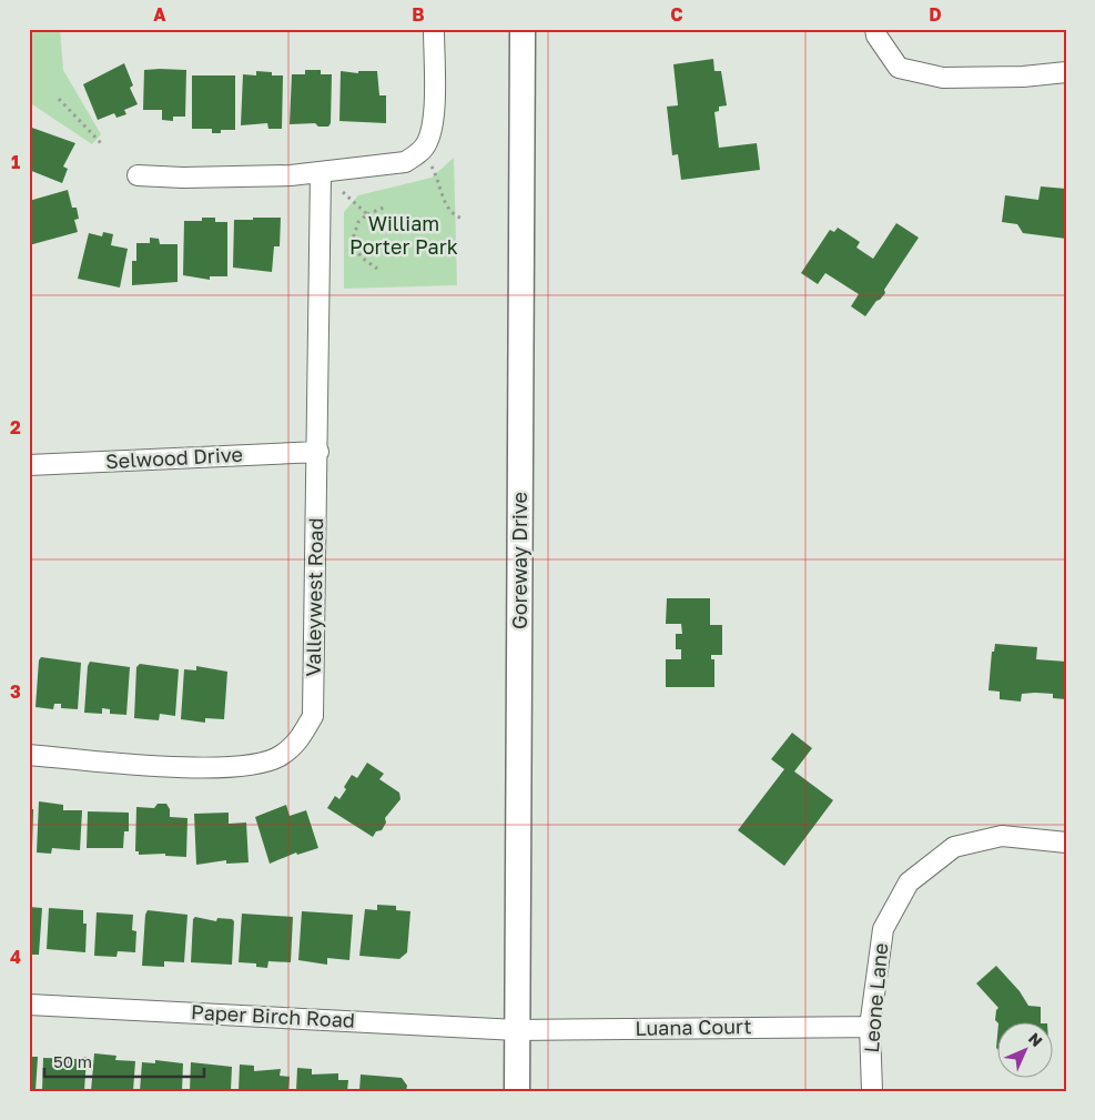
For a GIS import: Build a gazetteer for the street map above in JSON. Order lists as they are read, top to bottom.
{
  "streets": {
    "street": [
      "Selwood Drive",
      "Goreway Drive",
      "Valleywest Road",
      "Leone Lane",
      "Paper Birch Road",
      "Luana Court"
    ]
  },
  "crossings": [
    ["Selwood Drive", "Valleywest Road"],
    ["Goreway Drive", "Paper Birch Road"],
    ["Goreway Drive", "Luana Court"],
    ["Leone Lane", "Luana Court"],
    ["Paper Birch Road", "Luana Court"]
  ],
  "parks": ["William Porter Park"],
  "scale_bar": "50 m",
  "north": "top right",
  "grid": {
    "columns": [
      "A",
      "B",
      "C",
      "D"
    ],
    "rows": [
      "1",
      "2",
      "3",
      "4"
    ]
  }
}
